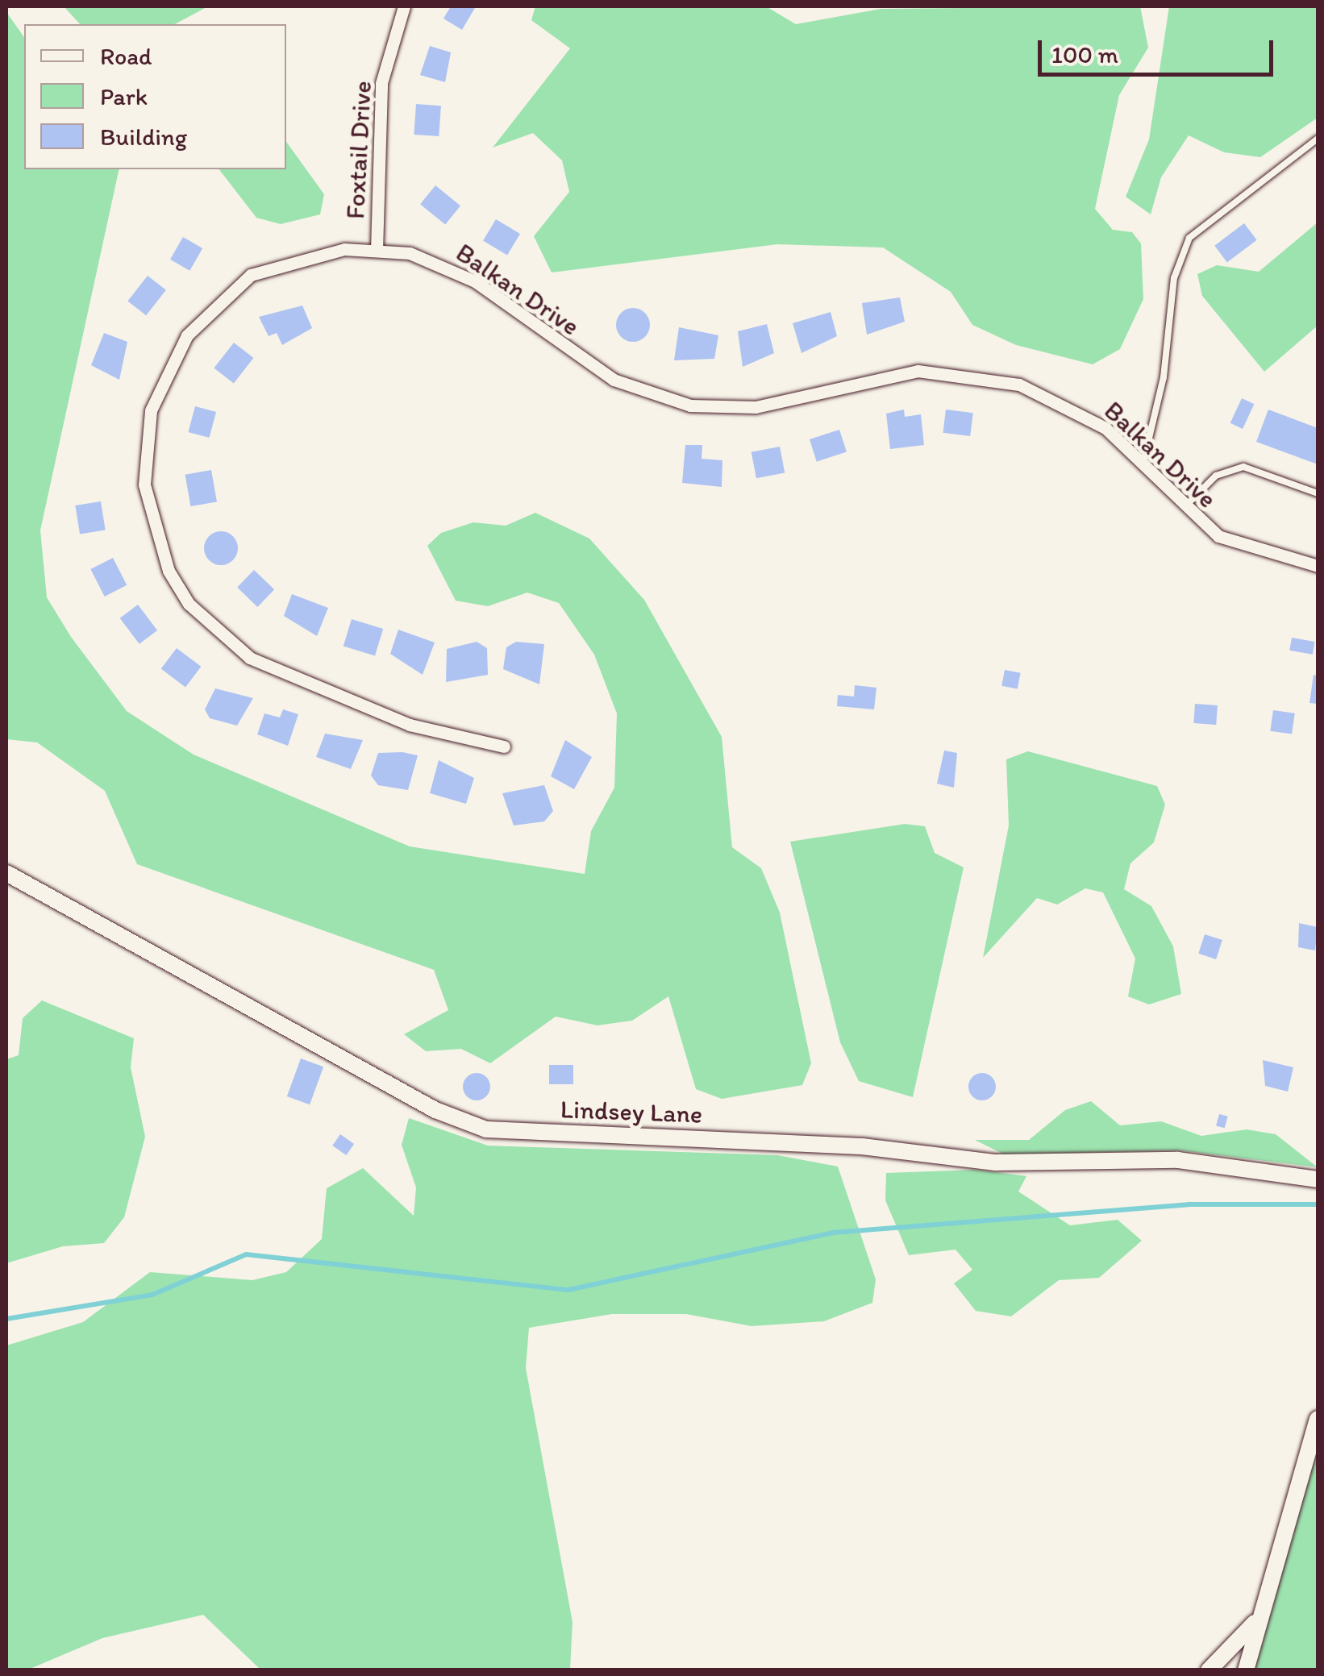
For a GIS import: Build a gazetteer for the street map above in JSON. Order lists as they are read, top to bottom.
{
  "streets": {
    "street": ["Foxtail Drive", "Balkan Drive", "Lindsey Lane"]
  },
  "crossings": [
    ["Foxtail Drive", "Balkan Drive"]
  ],
  "legend": ["Road", "Park", "Building"],
  "scale_bar": "100 m"
}
